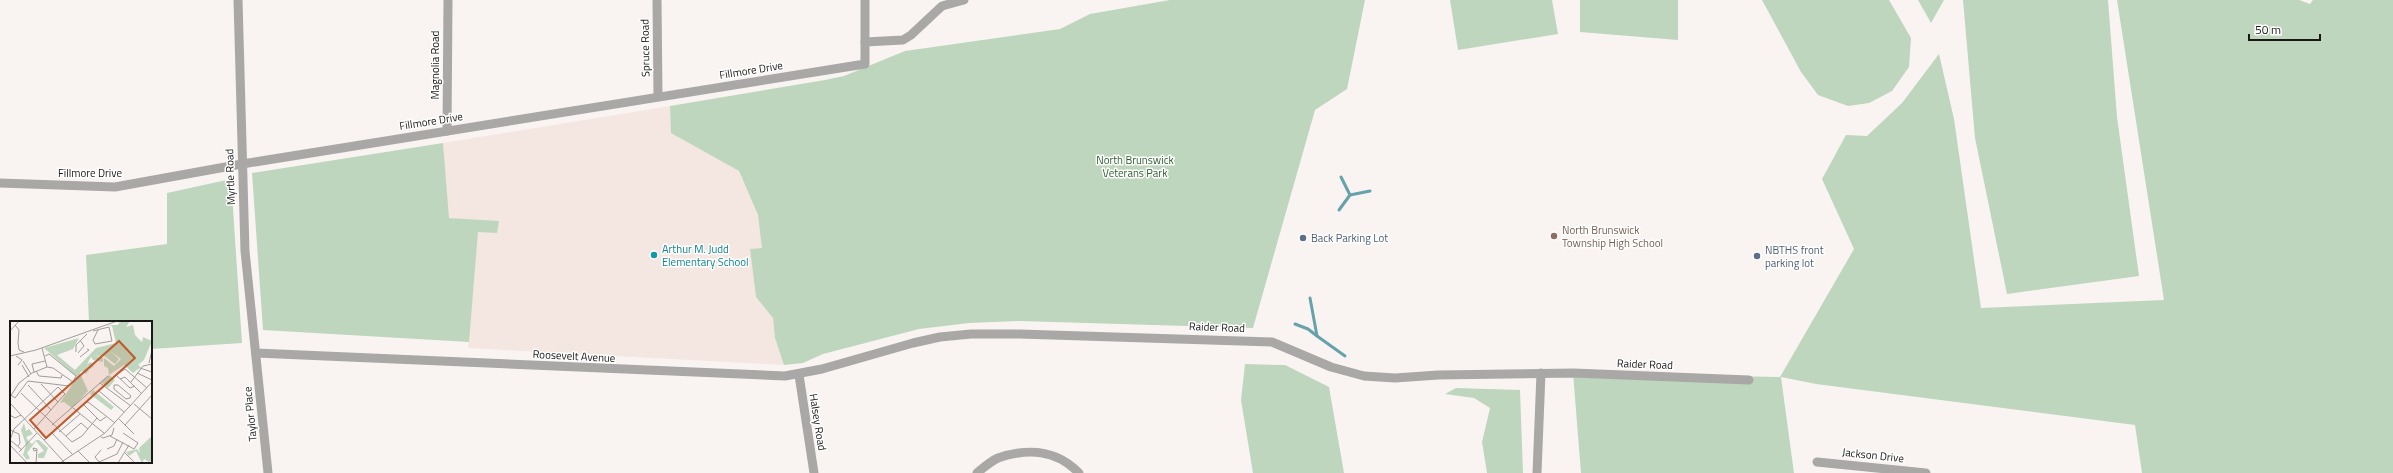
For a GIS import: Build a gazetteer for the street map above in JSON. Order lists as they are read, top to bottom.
{
  "streets": {
    "street": [
      "Spruce Road",
      "Magnolia Road",
      "Fillmore Drive",
      "Myrtle Road",
      "Raider Road",
      "Roosevelt Avenue",
      "Taylor Place",
      "Halsey Road",
      "Jackson Drive"
    ]
  },
  "crossings": [
    ["Spruce Road", "Fillmore Drive"],
    ["Magnolia Road", "Fillmore Drive"],
    ["Fillmore Drive", "Myrtle Road"],
    ["Myrtle Road", "Roosevelt Avenue"],
    ["Myrtle Road", "Taylor Place"],
    ["Raider Road", "Roosevelt Avenue"],
    ["Roosevelt Avenue", "Taylor Place"],
    ["Roosevelt Avenue", "Halsey Road"]
  ],
  "parks": ["North Brunswick Veterans Park"],
  "places": [
    "North Brunswick Township High School",
    "Back Parking Lot",
    "Arthur M. Judd Elementary School",
    "NBTHS front parking lot"
  ],
  "scale_bar": "50 m"
}
